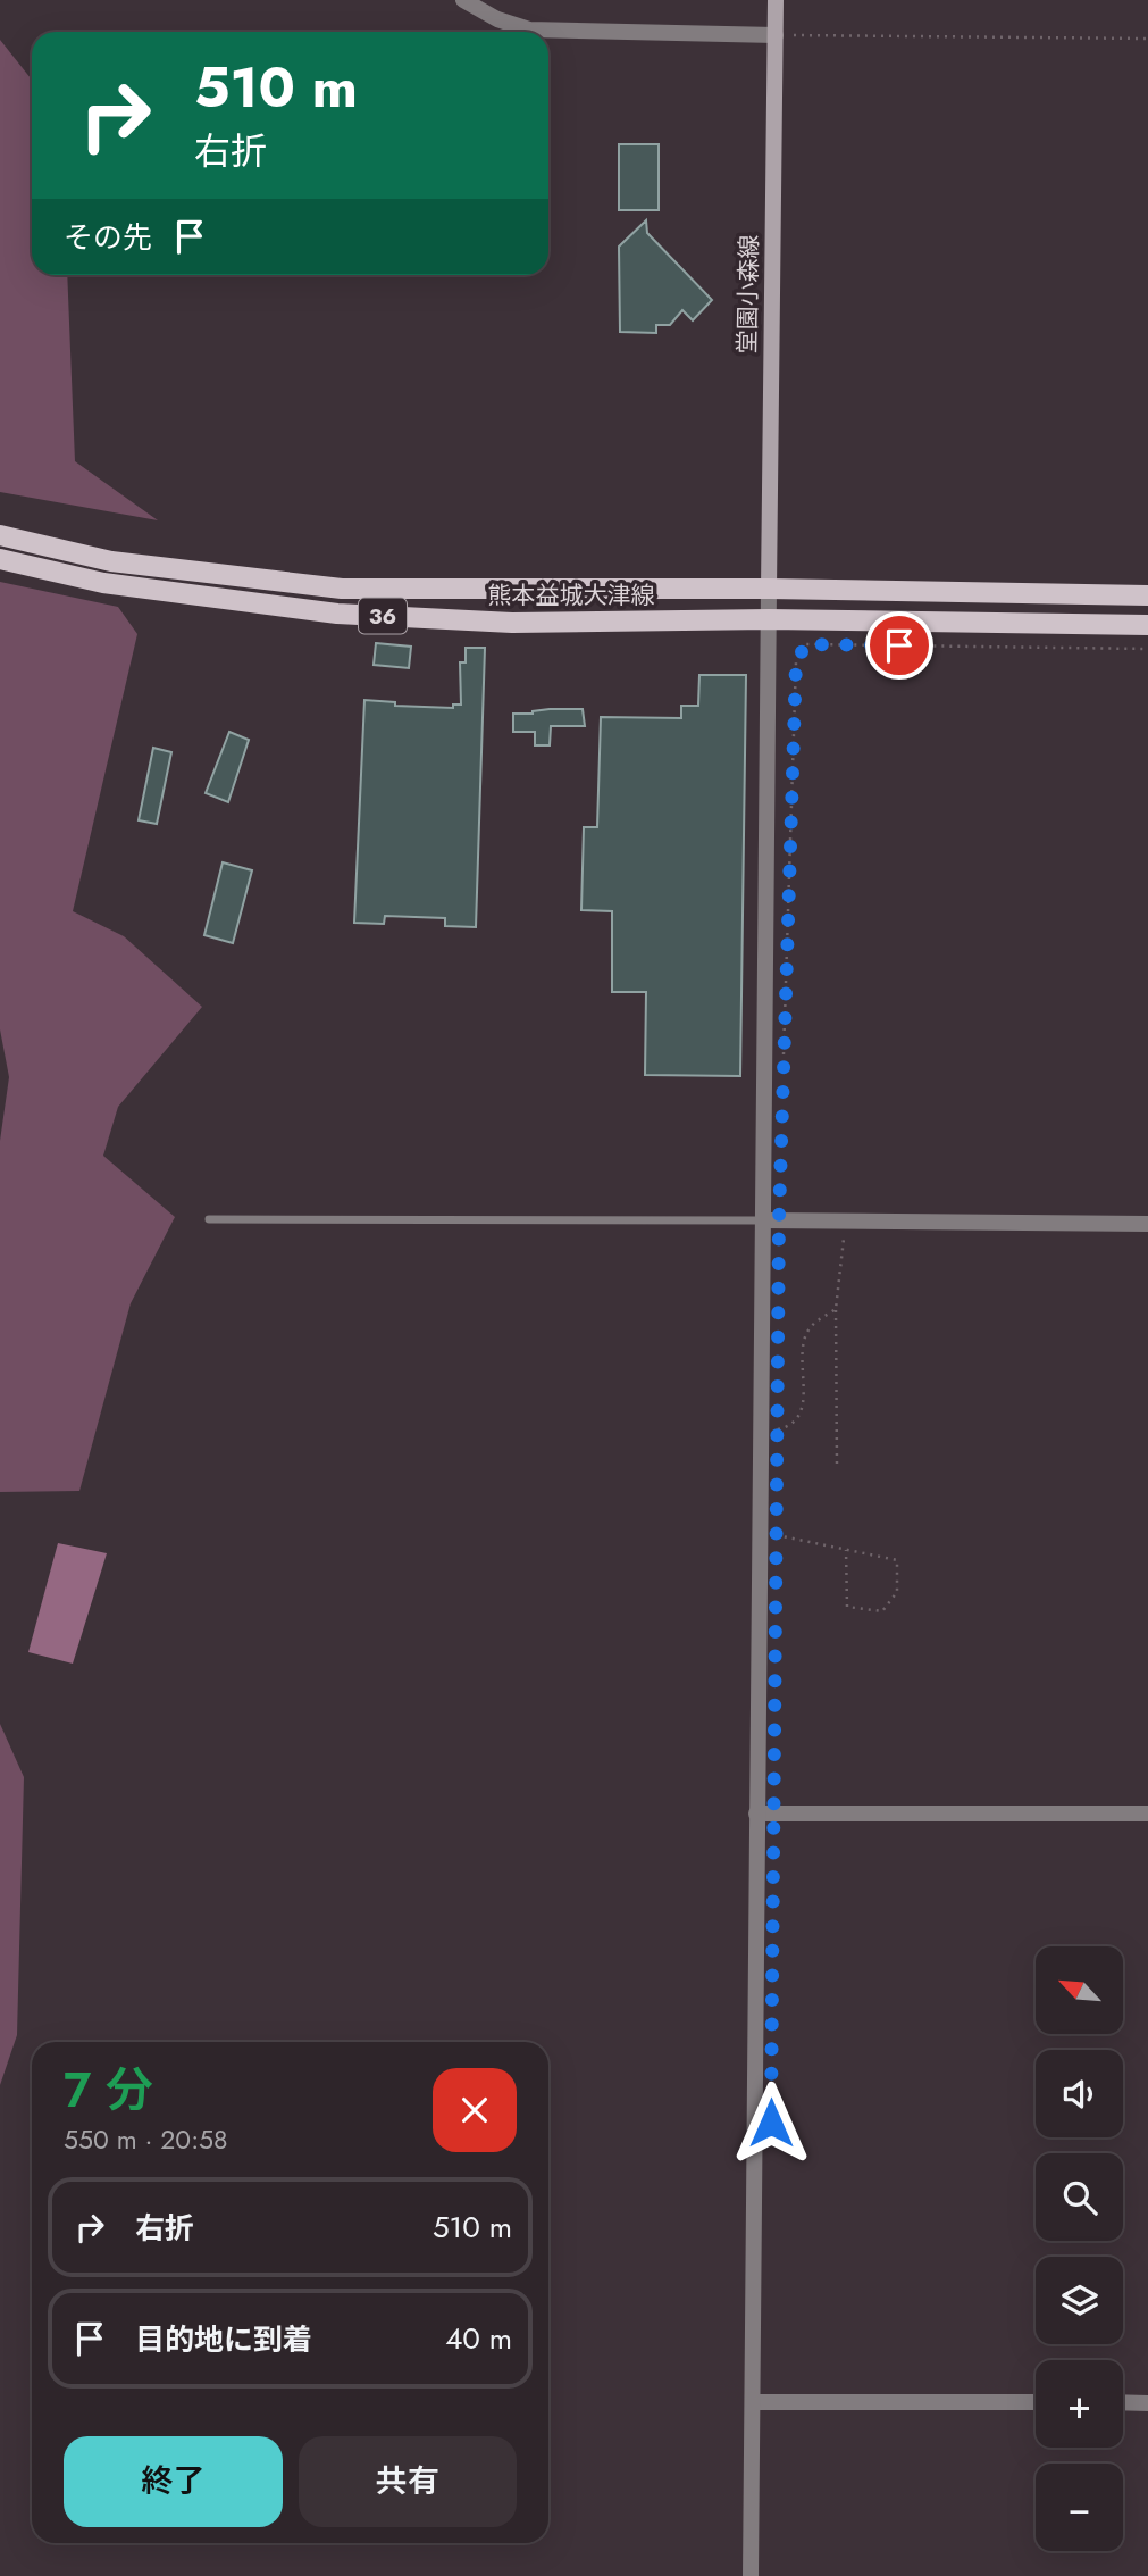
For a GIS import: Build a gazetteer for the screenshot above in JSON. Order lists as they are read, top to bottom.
{
  "streets": {
    "main road": ["堂園小森線", "熊本益城大津線", "36"]
  },
  "crossings": [
    ["堂園小森線", "熊本益城大津線"]
  ],
  "north": "top left",
  "page": {
    "turn": ["510 m", "右折"],
    "then": "その先",
    "map_buttons": ["+", "−"],
    "heading": ["7 分", "550 m · 20:58"],
    "list": [
      {
        "name": "右折",
        "value": "510 m"
      },
      {
        "name": "目的地に到着",
        "value": "40 m"
      }
    ],
    "buttons": ["終了", "共有"]
  }
}
